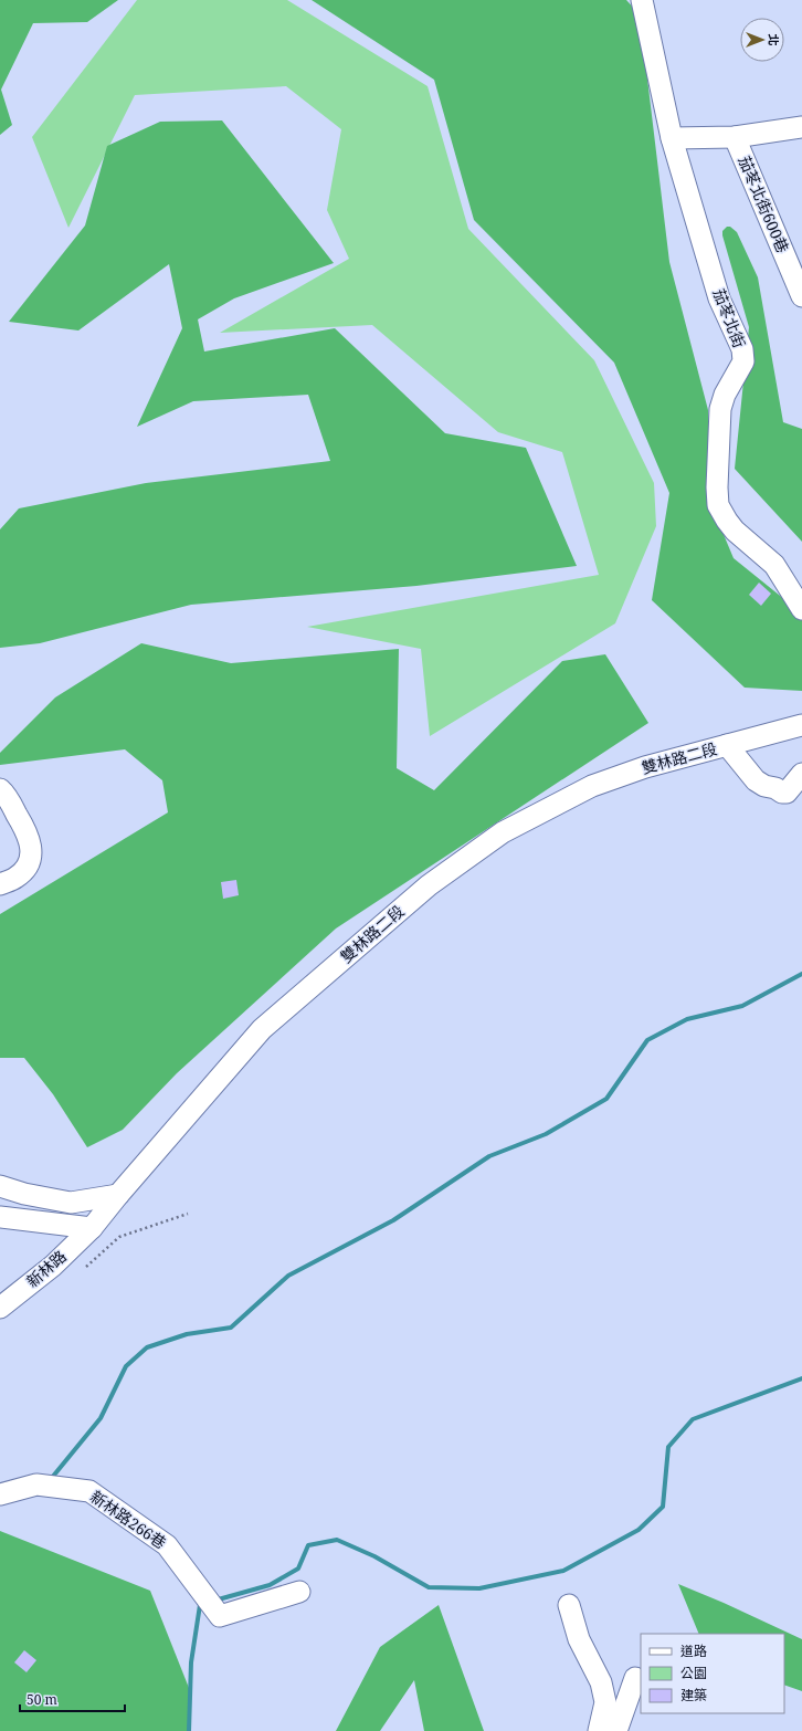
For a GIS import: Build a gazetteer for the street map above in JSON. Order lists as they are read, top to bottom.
{
  "streets": {
    "street": [
      "茄苳北街600巷",
      "茄苳北街",
      "雙林路二段",
      "新林路",
      "新林路266巷"
    ]
  },
  "crossings": [
    ["茄苳北街600巷", "茄苳北街"],
    ["雙林路二段", "新林路"]
  ],
  "legend": ["道路", "公園", "建築"],
  "scale_bar": "50 m",
  "north": "right"
}
